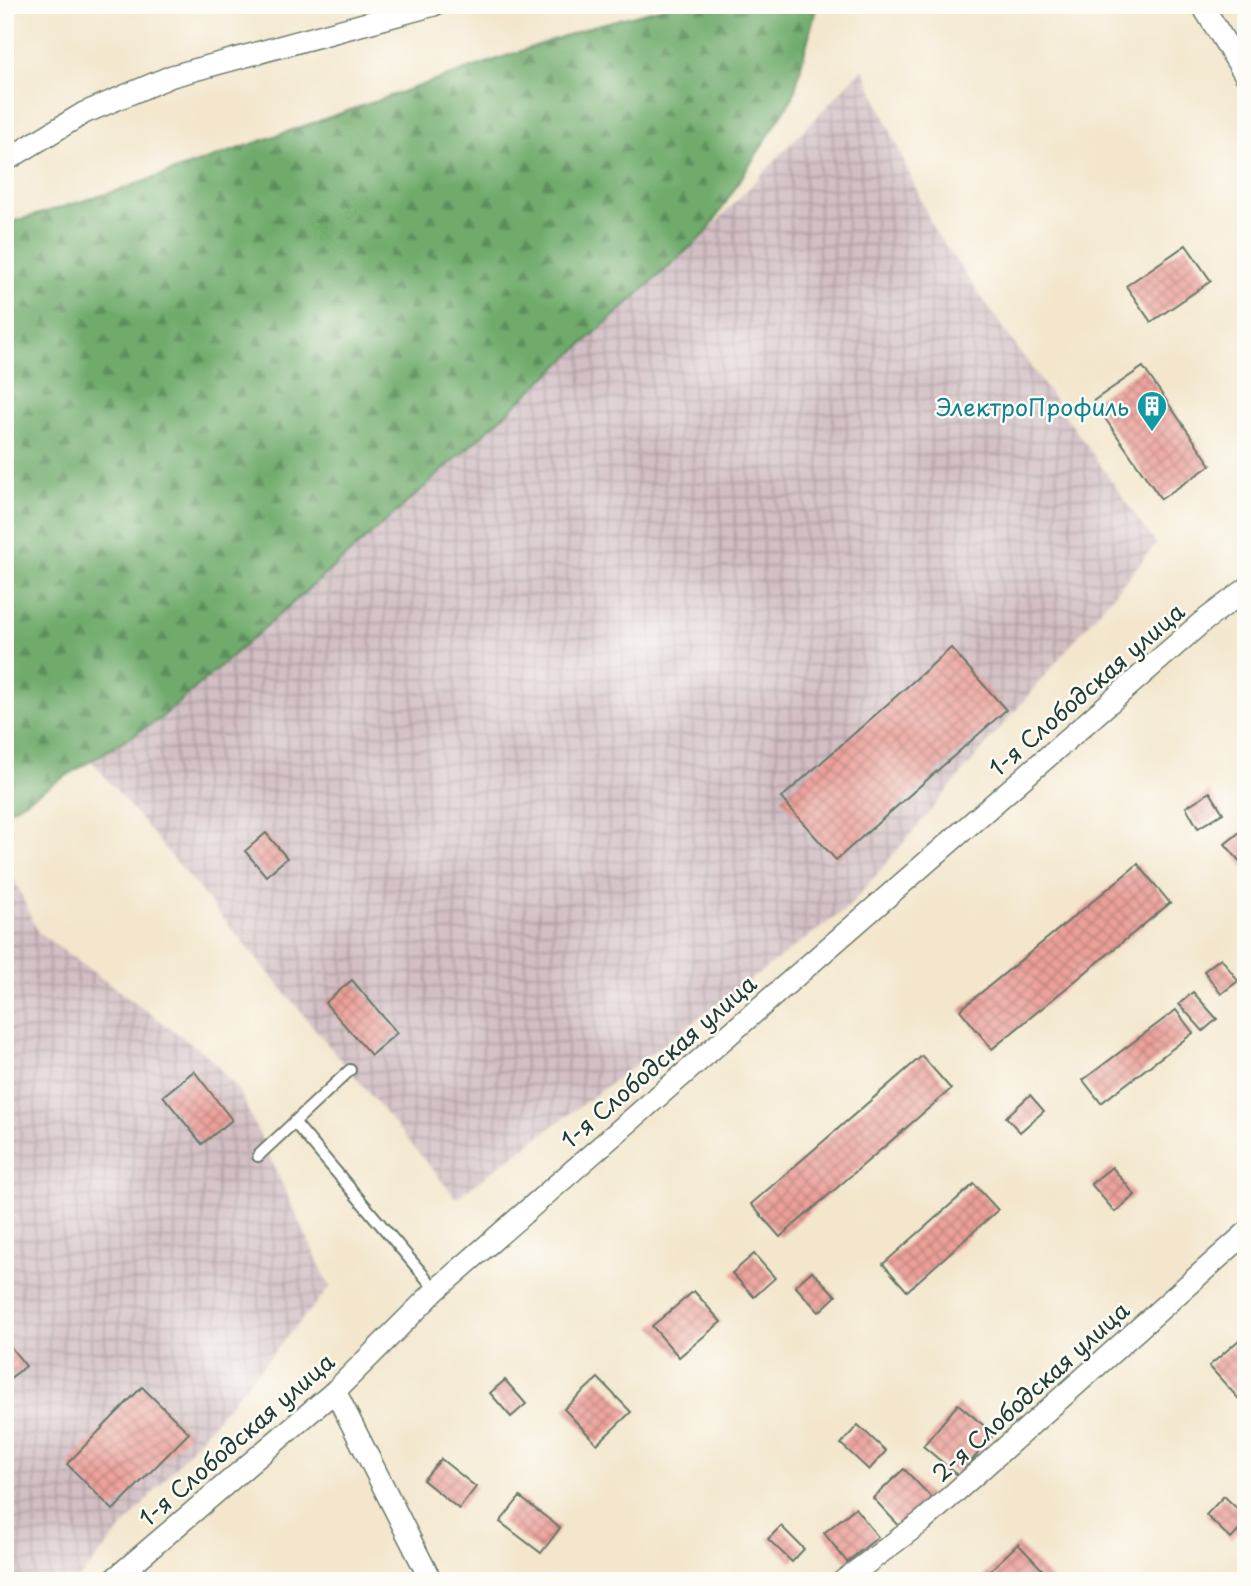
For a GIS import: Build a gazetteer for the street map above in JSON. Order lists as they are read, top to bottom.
{
  "streets": {
    "street": ["1-я Слободская улица", "2-я Слободская улица"]
  },
  "places": {
    "building": ["ЭлектроПрофиль"]
  }
}
